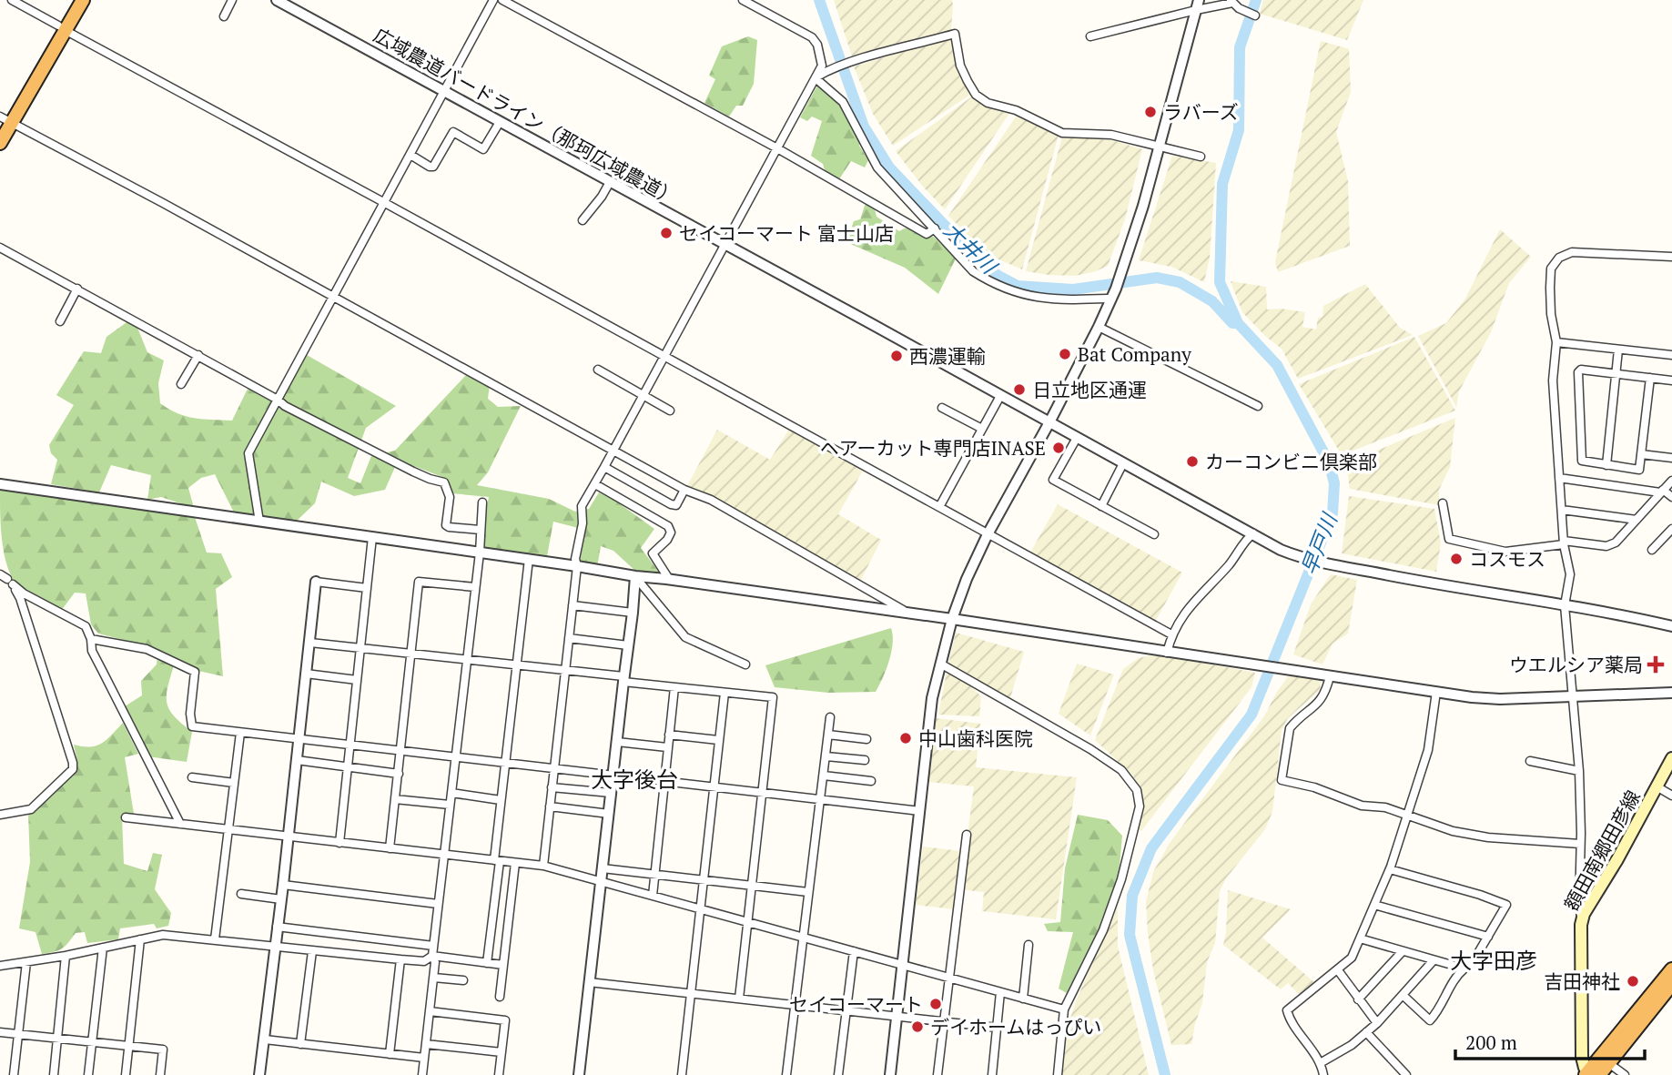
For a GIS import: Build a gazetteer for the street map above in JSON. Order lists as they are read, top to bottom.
{
  "streets": {
    "main road": ["額田南郷田彦線"],
    "street": ["広域農道バードライン（那珂広域農道）"]
  },
  "districts": ["大字後台", "大字田彦"],
  "water": ["大井川", "早戸川"],
  "places": {
    "other": [
      "ラバーズ",
      "セイコーマート 富士山店",
      "Bat Company",
      "西濃運輸",
      "日立地区通運",
      "ヘアーカット専門店INASE",
      "カーコンビニ倶楽部",
      "コスモス",
      "中山歯科医院",
      "吉田神社",
      "セイコーマート",
      "デイホームはっぴい"
    ],
    "health": ["ウエルシア薬局"]
  },
  "scale_bar": "200 m"
}
